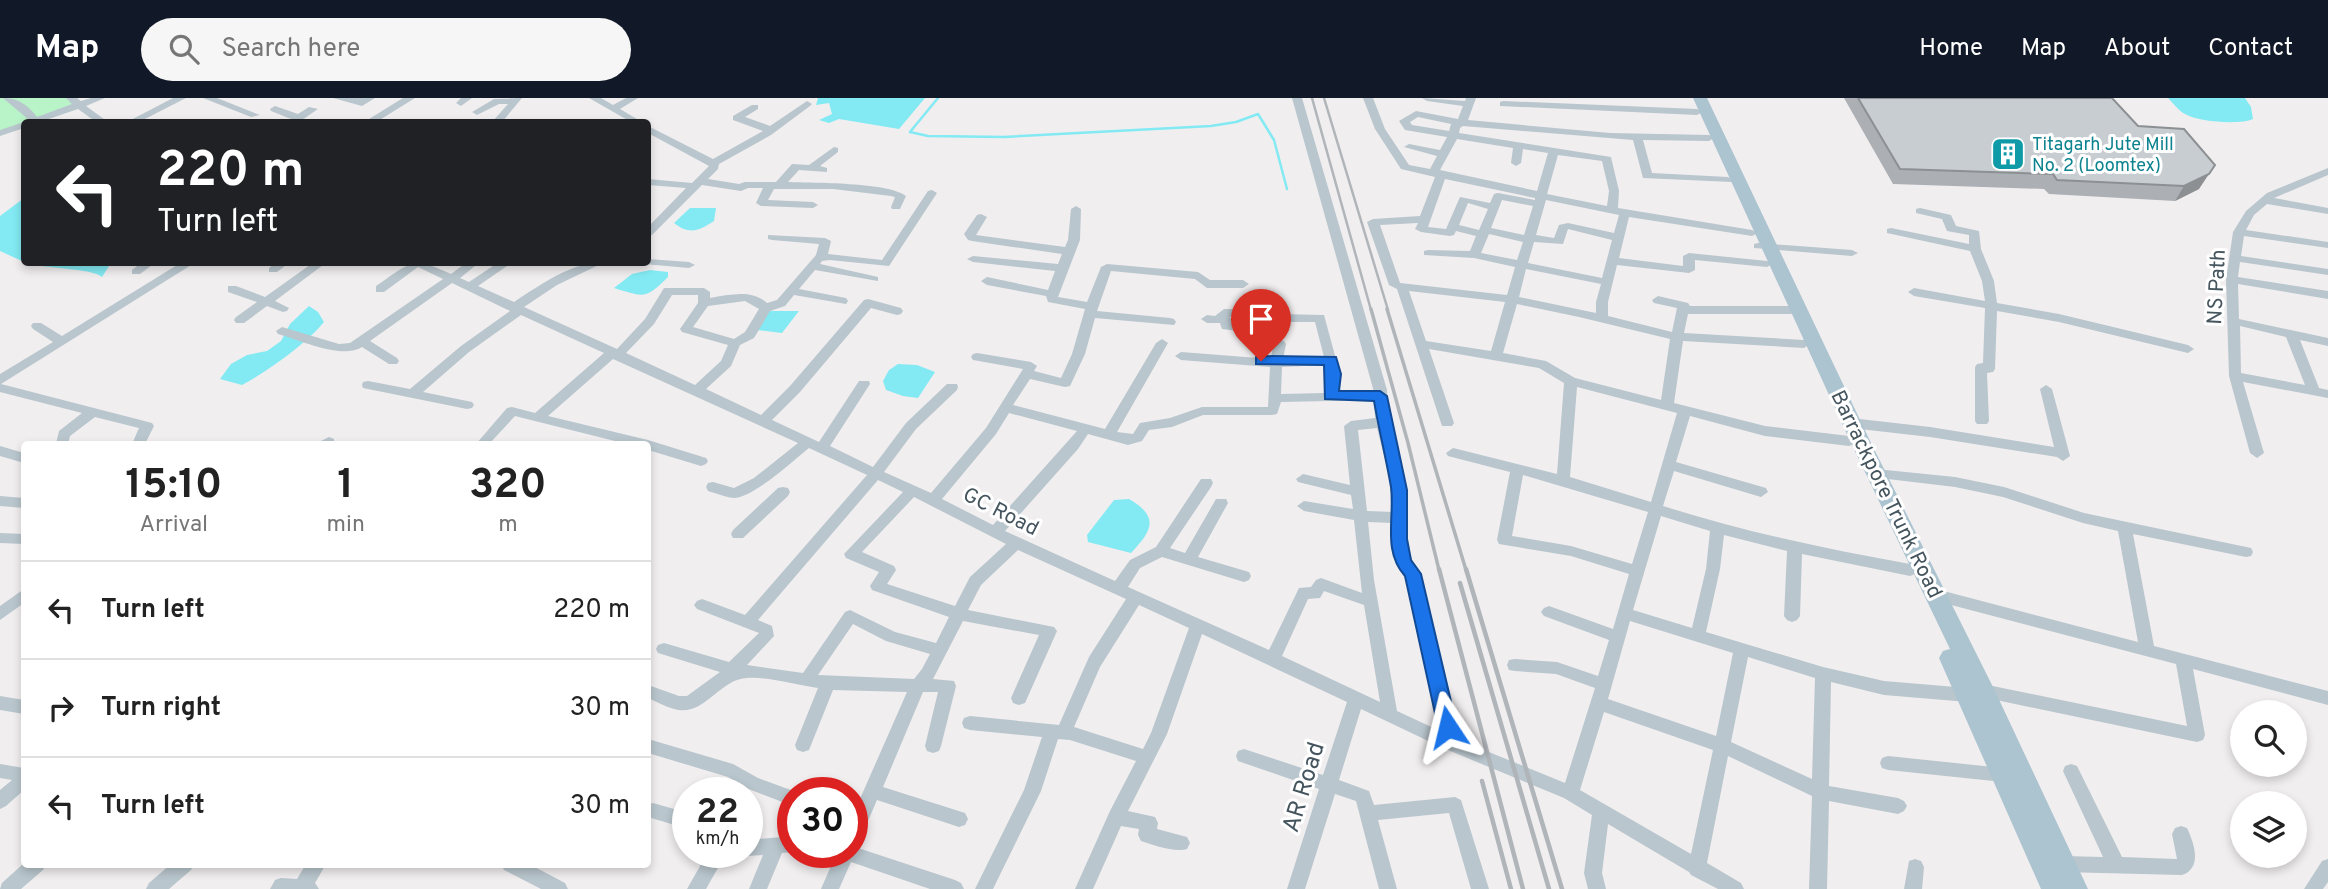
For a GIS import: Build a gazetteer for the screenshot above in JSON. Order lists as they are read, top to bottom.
{
  "streets": {
    "main road": ["Barrackpore Trunk Road"],
    "street": ["NS Path", "GC Road", "AR Road"]
  },
  "crossings": [
    ["GC Road", "AR Road"]
  ],
  "places": {
    "building": ["Titagarh Jute Mill No. 2 (Loomtex)"]
  },
  "page": {
    "header": "Map",
    "search": "Search here",
    "nav": [
      "Home",
      "Map",
      "About",
      "Contact"
    ],
    "turn": ["220 m", "Turn left"],
    "eta": [
      "15:10",
      "Arrival",
      "1",
      "min",
      "320",
      "m"
    ],
    "list": [
      {
        "name": "Turn left",
        "value": "220 m"
      },
      {
        "name": "Turn right",
        "value": "30 m"
      },
      {
        "name": "Turn left",
        "value": "30 m"
      }
    ],
    "speed": "22 km/h",
    "limit": "30"
  }
}
